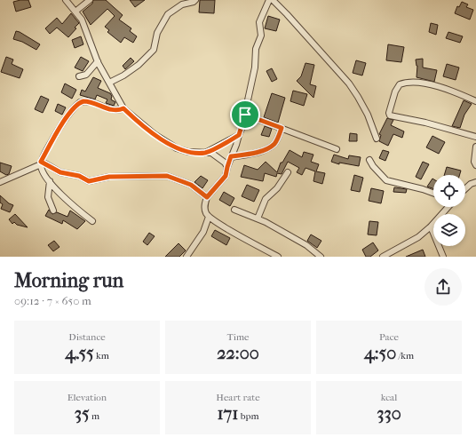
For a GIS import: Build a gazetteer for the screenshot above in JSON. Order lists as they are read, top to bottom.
{
  "page": {
    "heading": ["Morning run", "09:12 · 7 × 650 m"],
    "stats": [
      ["Distance", "4.55 km"],
      ["Time", "22:00"],
      ["Pace", "4:50 /km"],
      ["Elevation", "35 m"],
      ["Heart rate", "171 bpm"],
      ["kcal", "330"]
    ]
  }
}
